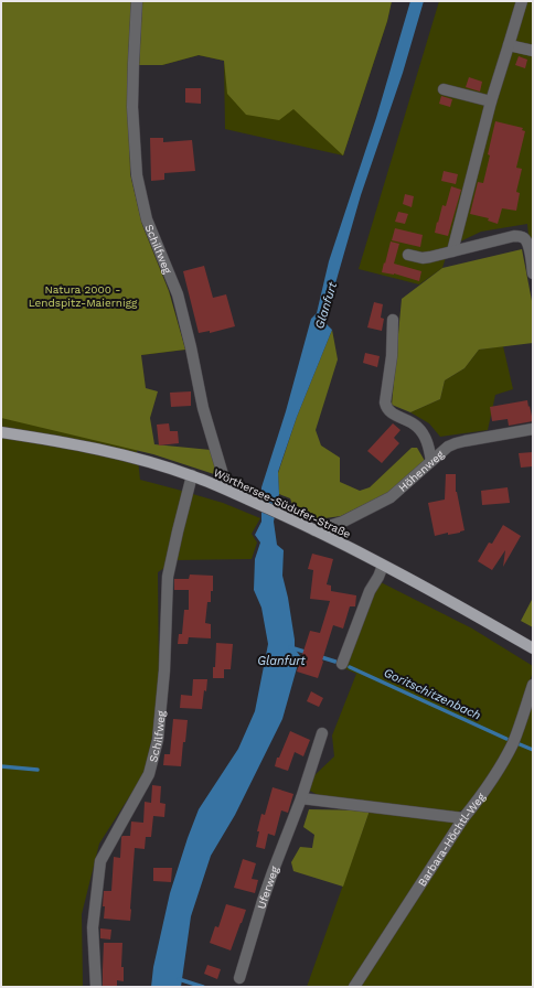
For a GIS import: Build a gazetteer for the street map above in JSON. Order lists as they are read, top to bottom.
{
  "streets": {
    "main road": ["Wörthersee-Südufer-Straße"],
    "street": [
      "Schilfweg",
      "Höhenweg",
      "Barbara-Höchtl-Weg",
      "Uferweg"
    ]
  },
  "crossings": [
    ["Schilfweg", "Wörthersee-Südufer-Straße"],
    ["Höhenweg", "Wörthersee-Südufer-Straße"]
  ],
  "water": ["Glanfurt", "Goritschitzenbach"],
  "parks": ["Natura 2000 - Lendspitz-Maiernigg"]
}
